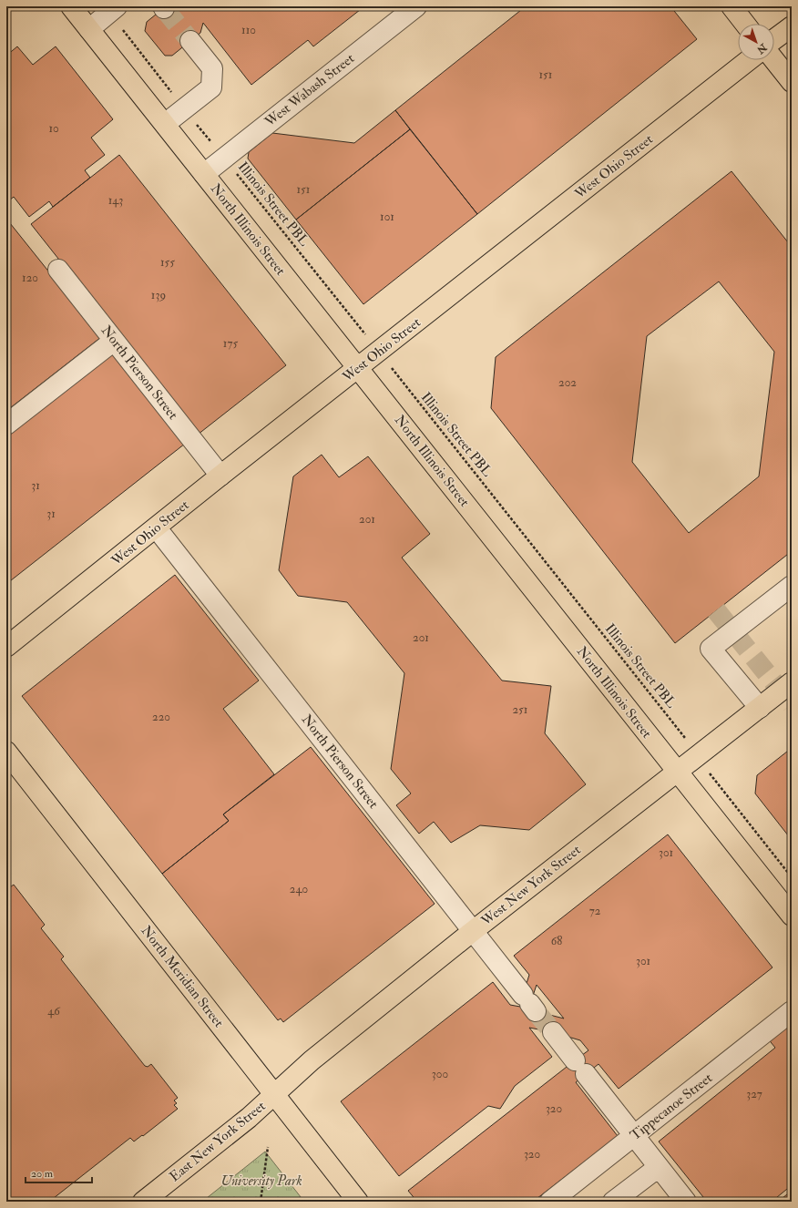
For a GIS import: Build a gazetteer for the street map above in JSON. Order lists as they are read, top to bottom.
{
  "streets": {
    "main road": [
      "West Ohio Street",
      "North Illinois Street",
      "West New York Street",
      "North Meridian Street",
      "East New York Street"
    ],
    "lane": ["West Wabash Street", "North Pierson Street", "Tippecanoe Street"],
    "path": ["Illinois Street PBL"]
  },
  "crossings": [
    ["West Wabash Street", "Illinois Street PBL"],
    ["West Wabash Street", "North Illinois Street"],
    ["West Ohio Street", "Illinois Street PBL"],
    ["West Ohio Street", "North Illinois Street"],
    ["West Ohio Street", "North Pierson Street"],
    ["Illinois Street PBL", "West New York Street"],
    ["North Illinois Street", "West New York Street"],
    ["North Pierson Street", "West New York Street"],
    ["West New York Street", "North Meridian Street"],
    ["West New York Street", "East New York Street"],
    ["North Meridian Street", "East New York Street"]
  ],
  "parks": ["University Park"],
  "house_numbers": [
    "110",
    "151",
    "10",
    "151",
    "143",
    "101",
    "155",
    "120",
    "139",
    "175",
    "202",
    "31",
    "31",
    "201",
    "201",
    "251",
    "220",
    "301",
    "240",
    "72",
    "68",
    "301",
    "46",
    "300",
    "327",
    "320",
    "320"
  ],
  "scale_bar": "20 m",
  "north": "bottom right"
}
